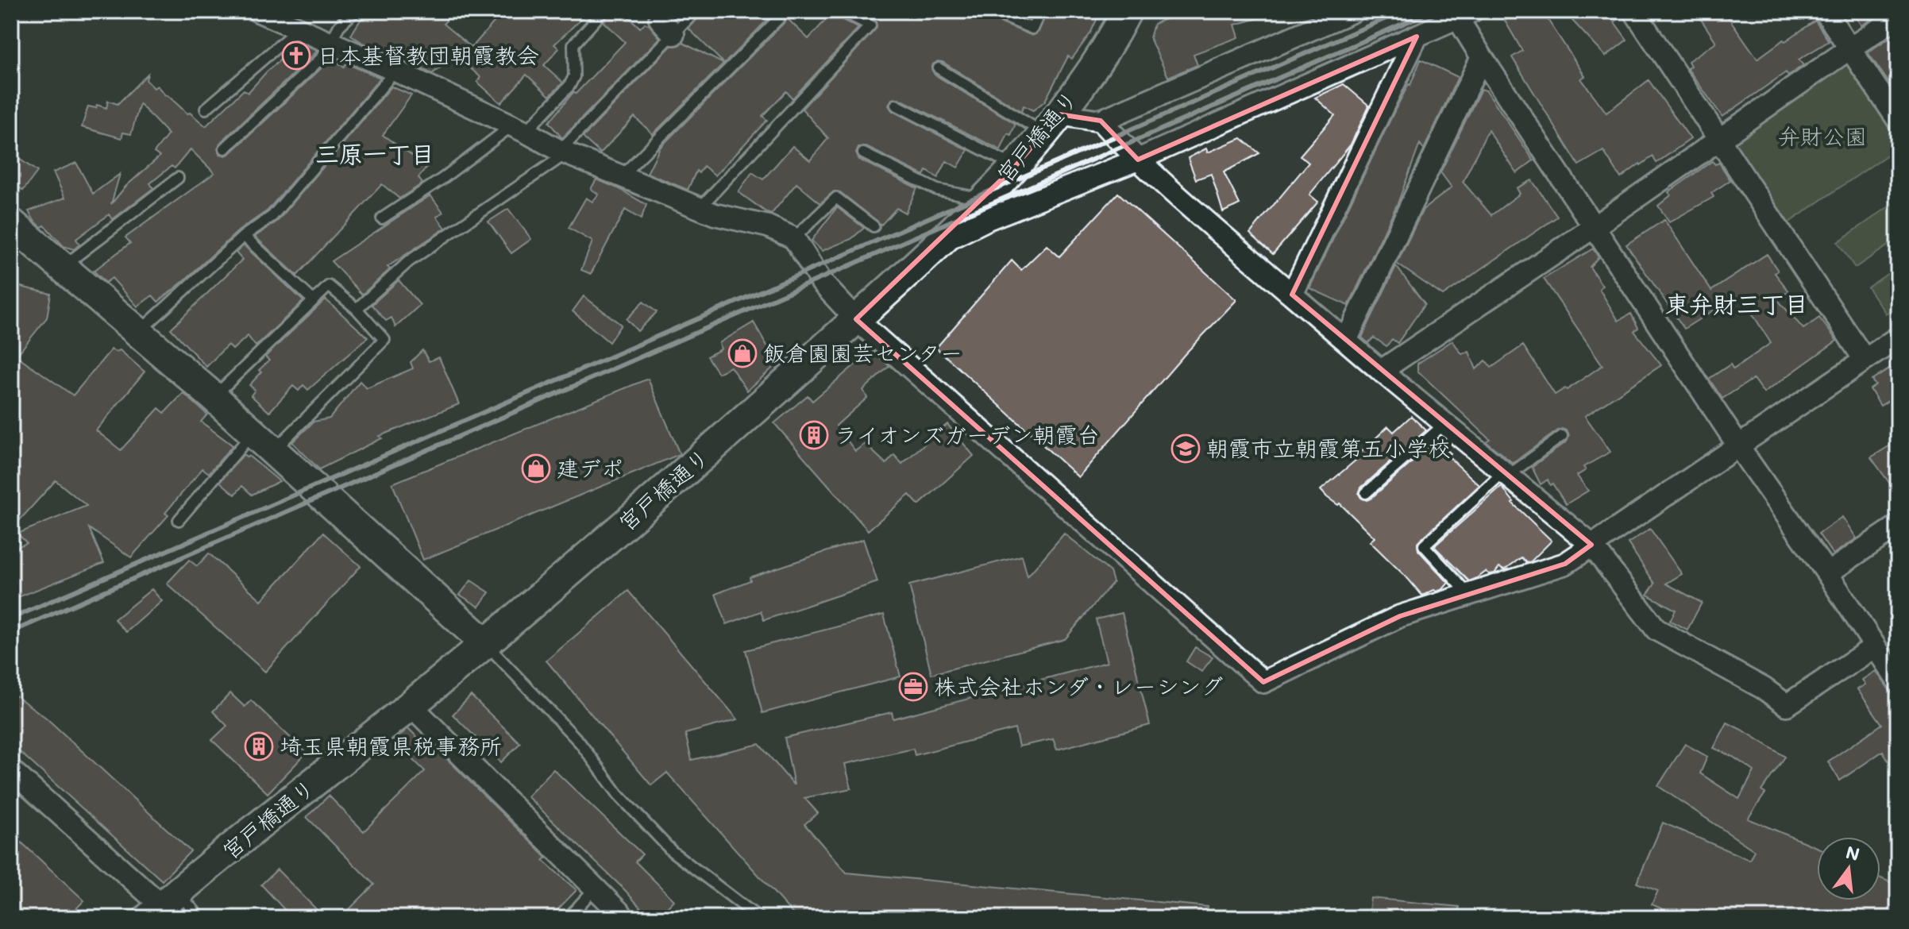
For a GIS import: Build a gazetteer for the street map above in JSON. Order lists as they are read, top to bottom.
{
  "streets": {
    "street": ["宮戸橋通り"]
  },
  "districts": ["三原一丁目", "東弁財三丁目"],
  "parks": ["弁財公園"],
  "places": {
    "church": ["日本基督教団朝霞教会"],
    "shop": ["飯倉園園芸センター", "建デポ"],
    "building": ["ライオンズガーデン朝霞台", "埼玉県朝霞県税事務所"],
    "school or university": ["朝霞市立朝霞第五小学校"],
    "office": ["株式会社ホンダ・レーシング"]
  },
  "north": "top"
}
